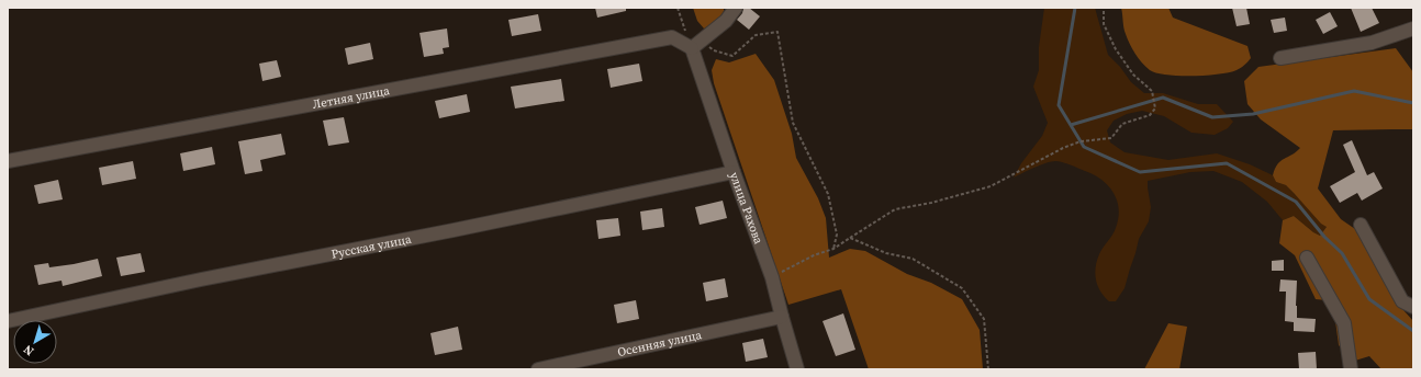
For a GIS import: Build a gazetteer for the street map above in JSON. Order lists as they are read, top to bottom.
{
  "streets": {
    "street": [
      "Летняя улица",
      "улица Рахова",
      "Русская улица",
      "Осенняя улица"
    ]
  },
  "crossings": [
    ["Летняя улица", "улица Рахова"],
    ["улица Рахова", "Русская улица"],
    ["улица Рахова", "Осенняя улица"]
  ],
  "north": "bottom left"
}
